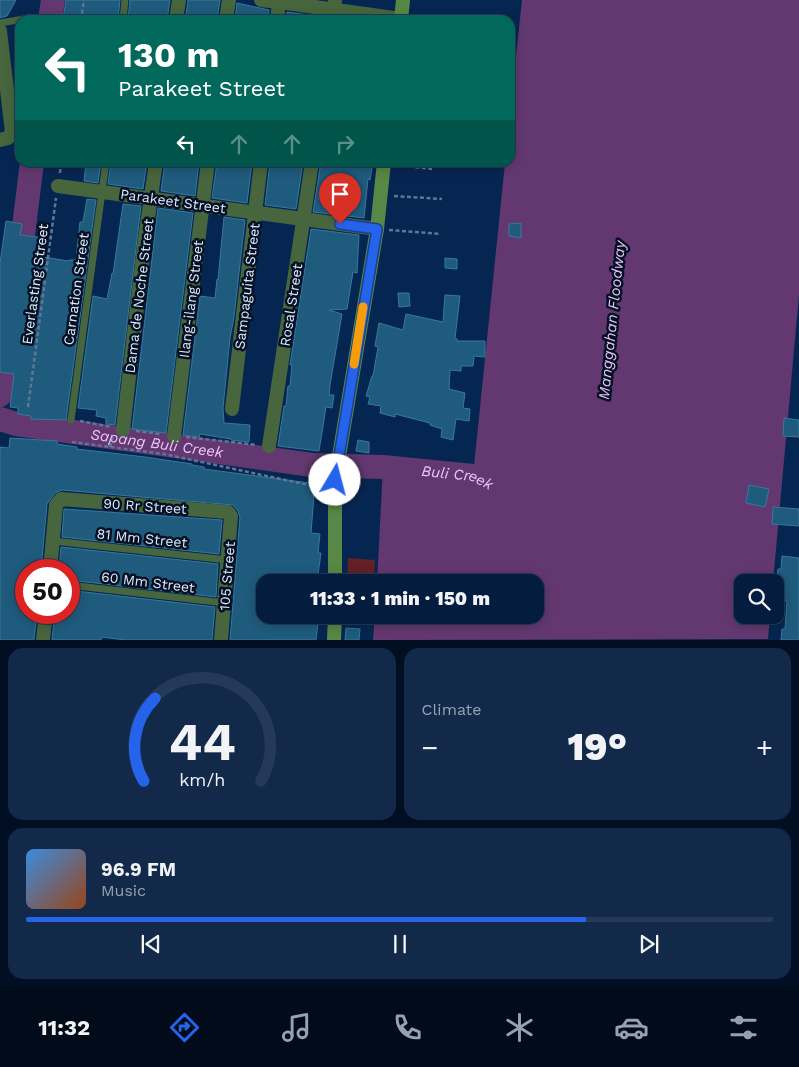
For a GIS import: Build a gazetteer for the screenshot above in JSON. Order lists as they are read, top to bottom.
{
  "streets": {
    "street": [
      "Parakeet Street",
      "Sampaguita Street",
      "Dama de Noche Street",
      "Ilang-ilang Street",
      "Rosal Street",
      "90 Rr Street",
      "105 Street"
    ],
    "lane": ["Carnation Street", "81 Mm Street", "60 Mm Street"],
    "path": ["Everlasting Street"]
  },
  "crossings": [
    ["Parakeet Street", "Everlasting Street"],
    ["Parakeet Street", "Sampaguita Street"],
    ["Parakeet Street", "Carnation Street"],
    ["Parakeet Street", "Dama de Noche Street"],
    ["Parakeet Street", "Ilang-ilang Street"],
    ["Parakeet Street", "Rosal Street"],
    ["90 Rr Street", "81 Mm Street"],
    ["90 Rr Street", "105 Street"],
    ["81 Mm Street", "105 Street"],
    ["105 Street", "60 Mm Street"]
  ],
  "water": ["Manggahan Floodway", "Sapang Buli Creek", "Buli Creek"],
  "page": {
    "turn": ["130 m", "Parakeet Street"],
    "limit": "50",
    "trip": "11:33 · 1 min · 150 m",
    "tile": "Climate",
    "heat": ["−", "19°", "+"],
    "song": ["96.9 FM", "Music"],
    "tabs": "11:32",
    "gauge": ["44", "km/h"]
  }
}
